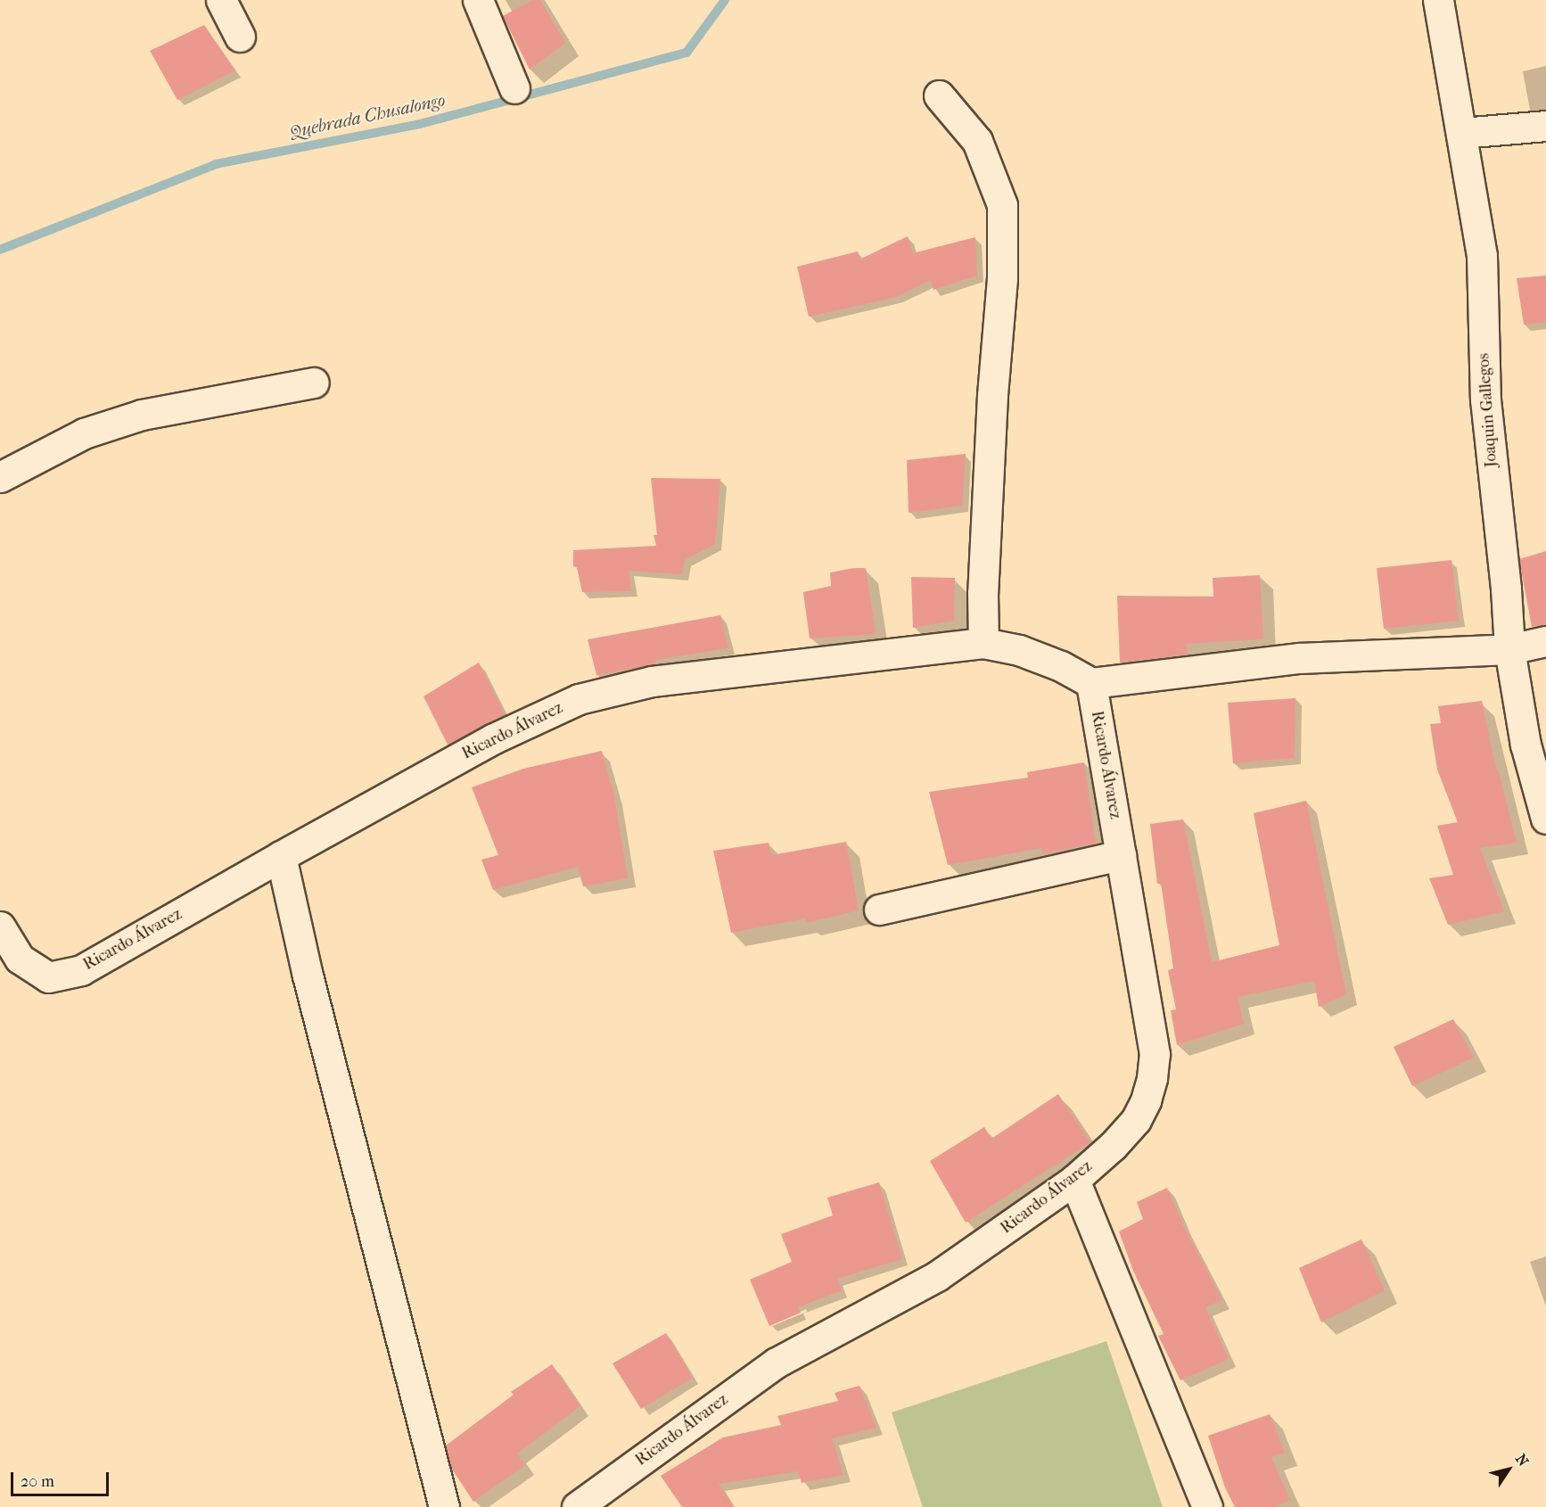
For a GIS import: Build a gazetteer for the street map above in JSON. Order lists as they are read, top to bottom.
{
  "streets": {
    "street": ["Joaquin Gallegos", "Ricardo Álvarez"]
  },
  "water": ["Quebrada Chusalongo"],
  "scale_bar": "20 m",
  "north": "top right"
}
